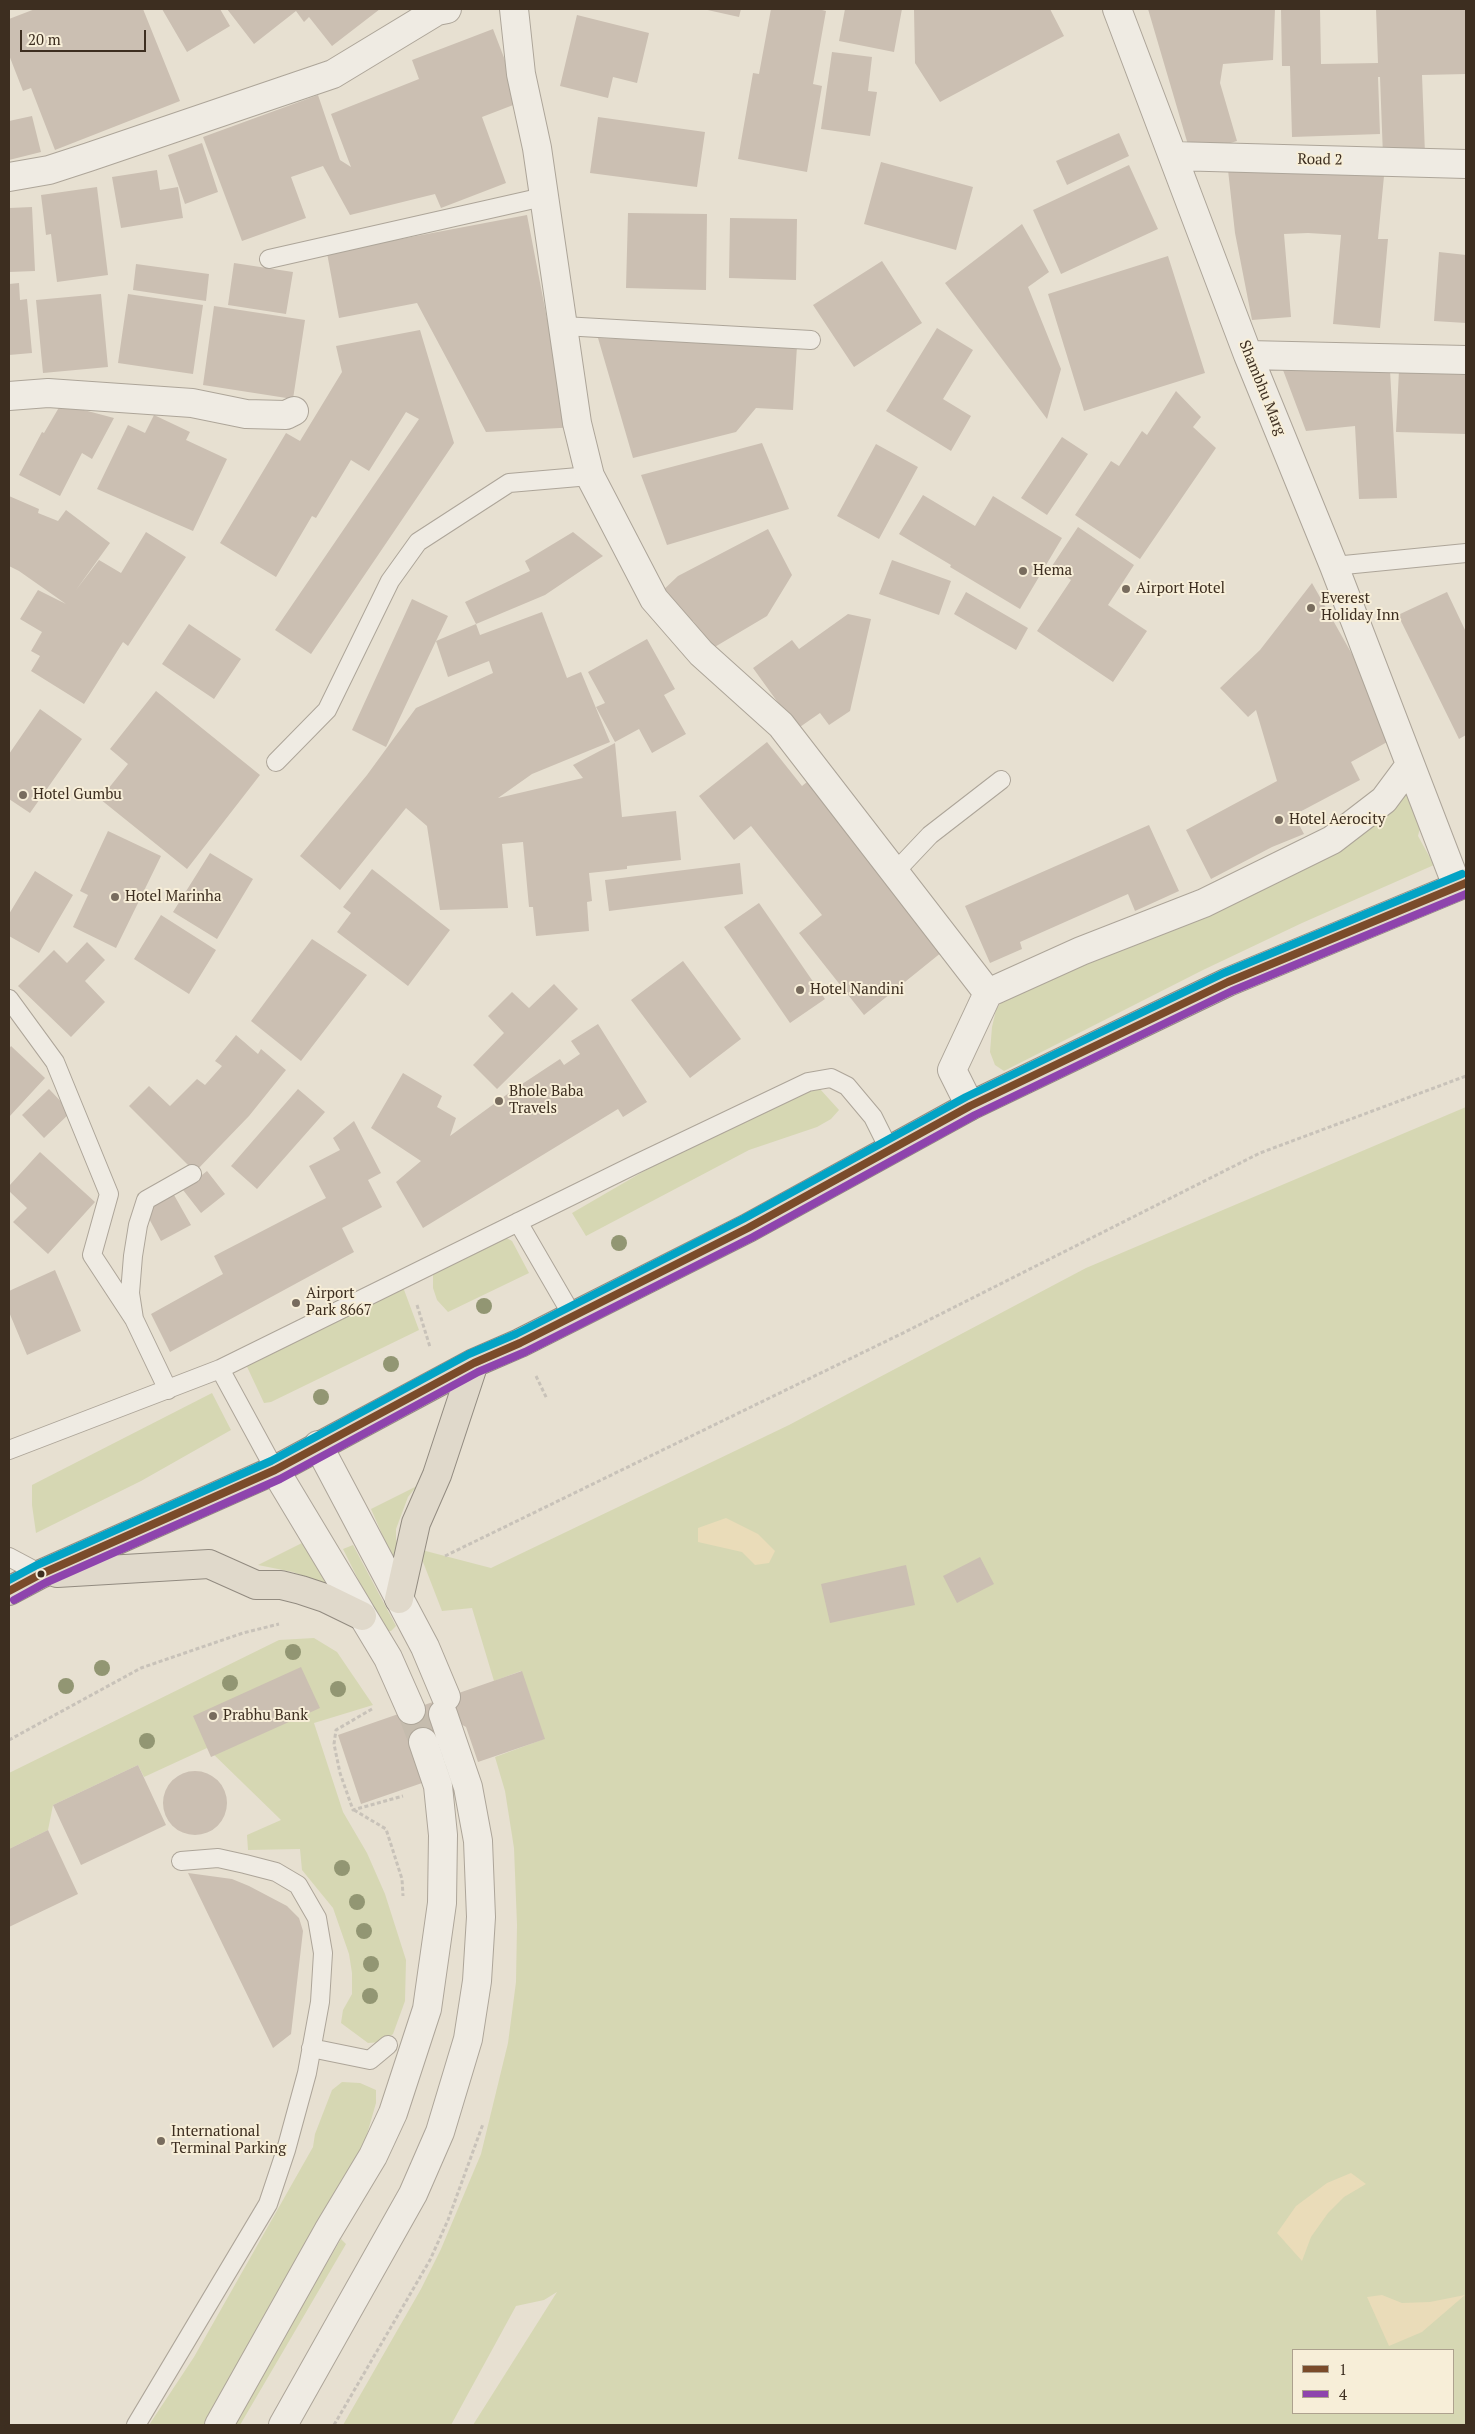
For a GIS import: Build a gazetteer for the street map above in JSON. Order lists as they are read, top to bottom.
{
  "streets": {
    "street": ["Road 2", "Shambhu Marg"]
  },
  "crossings": [
    ["Road 2", "Shambhu Marg"]
  ],
  "places": [
    "Hema",
    "Airport Hotel",
    "Everest Holiday Inn",
    "Hotel Gumbu",
    "Hotel Aerocity",
    "Hotel Marinha",
    "Hotel Nandini",
    "Bhole Baba Travels",
    "Airport Park 8667",
    "Prabhu Bank",
    "International Terminal Parking"
  ],
  "lines": ["transit line 1", "transit line 4"],
  "legend": ["1", "4"],
  "scale_bar": "20 m"
}
